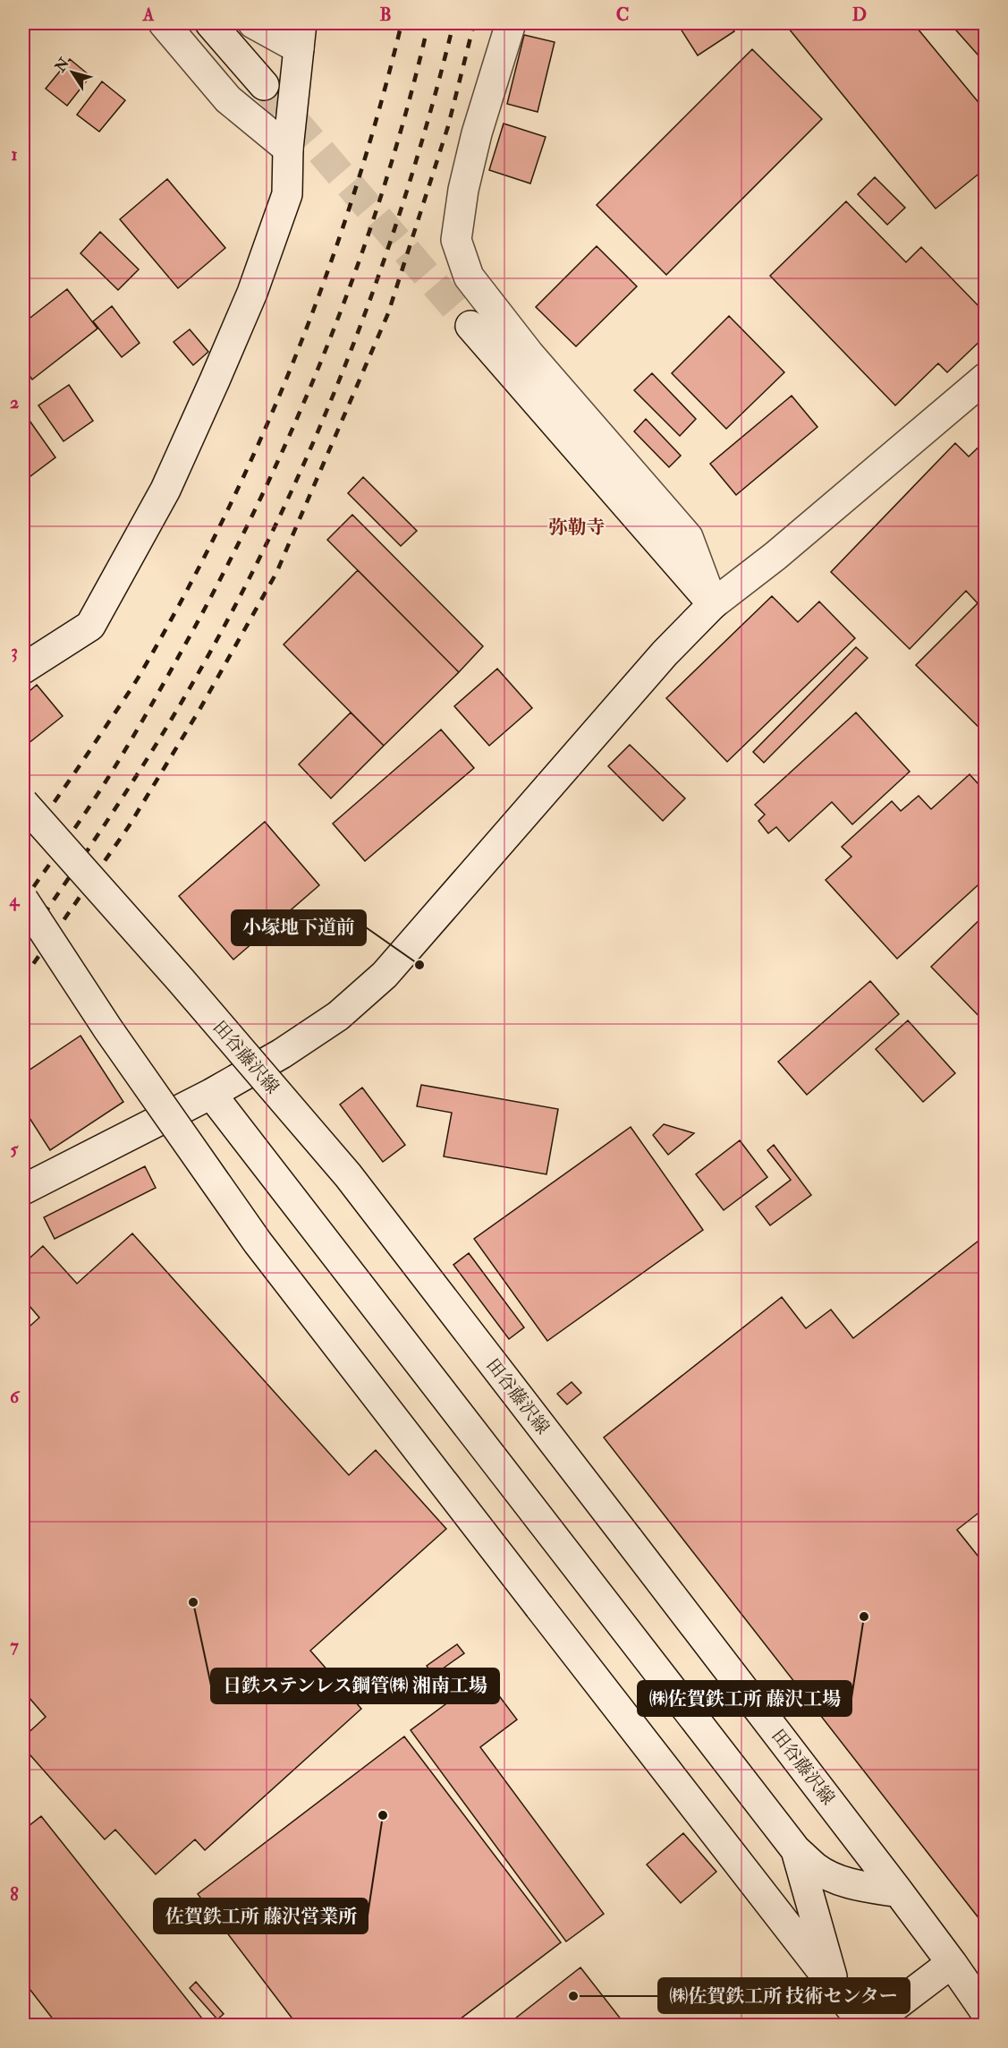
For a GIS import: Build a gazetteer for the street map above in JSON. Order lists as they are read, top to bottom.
{
  "streets": {
    "street": ["田谷藤沢線"]
  },
  "districts": ["弥勒寺"],
  "places": [
    "小塚地下道前",
    "日鉄ステンレス鋼管㈱ 湘南工場",
    "㈱佐賀鉄工所 藤沢工場",
    "佐賀鉄工所 藤沢営業所",
    "㈱佐賀鉄工所 技術センター"
  ],
  "north": "top left",
  "grid": {
    "columns": [
      "A",
      "B",
      "C",
      "D"
    ],
    "rows": [
      "1",
      "2",
      "3",
      "4",
      "5",
      "6",
      "7",
      "8"
    ]
  }
}
